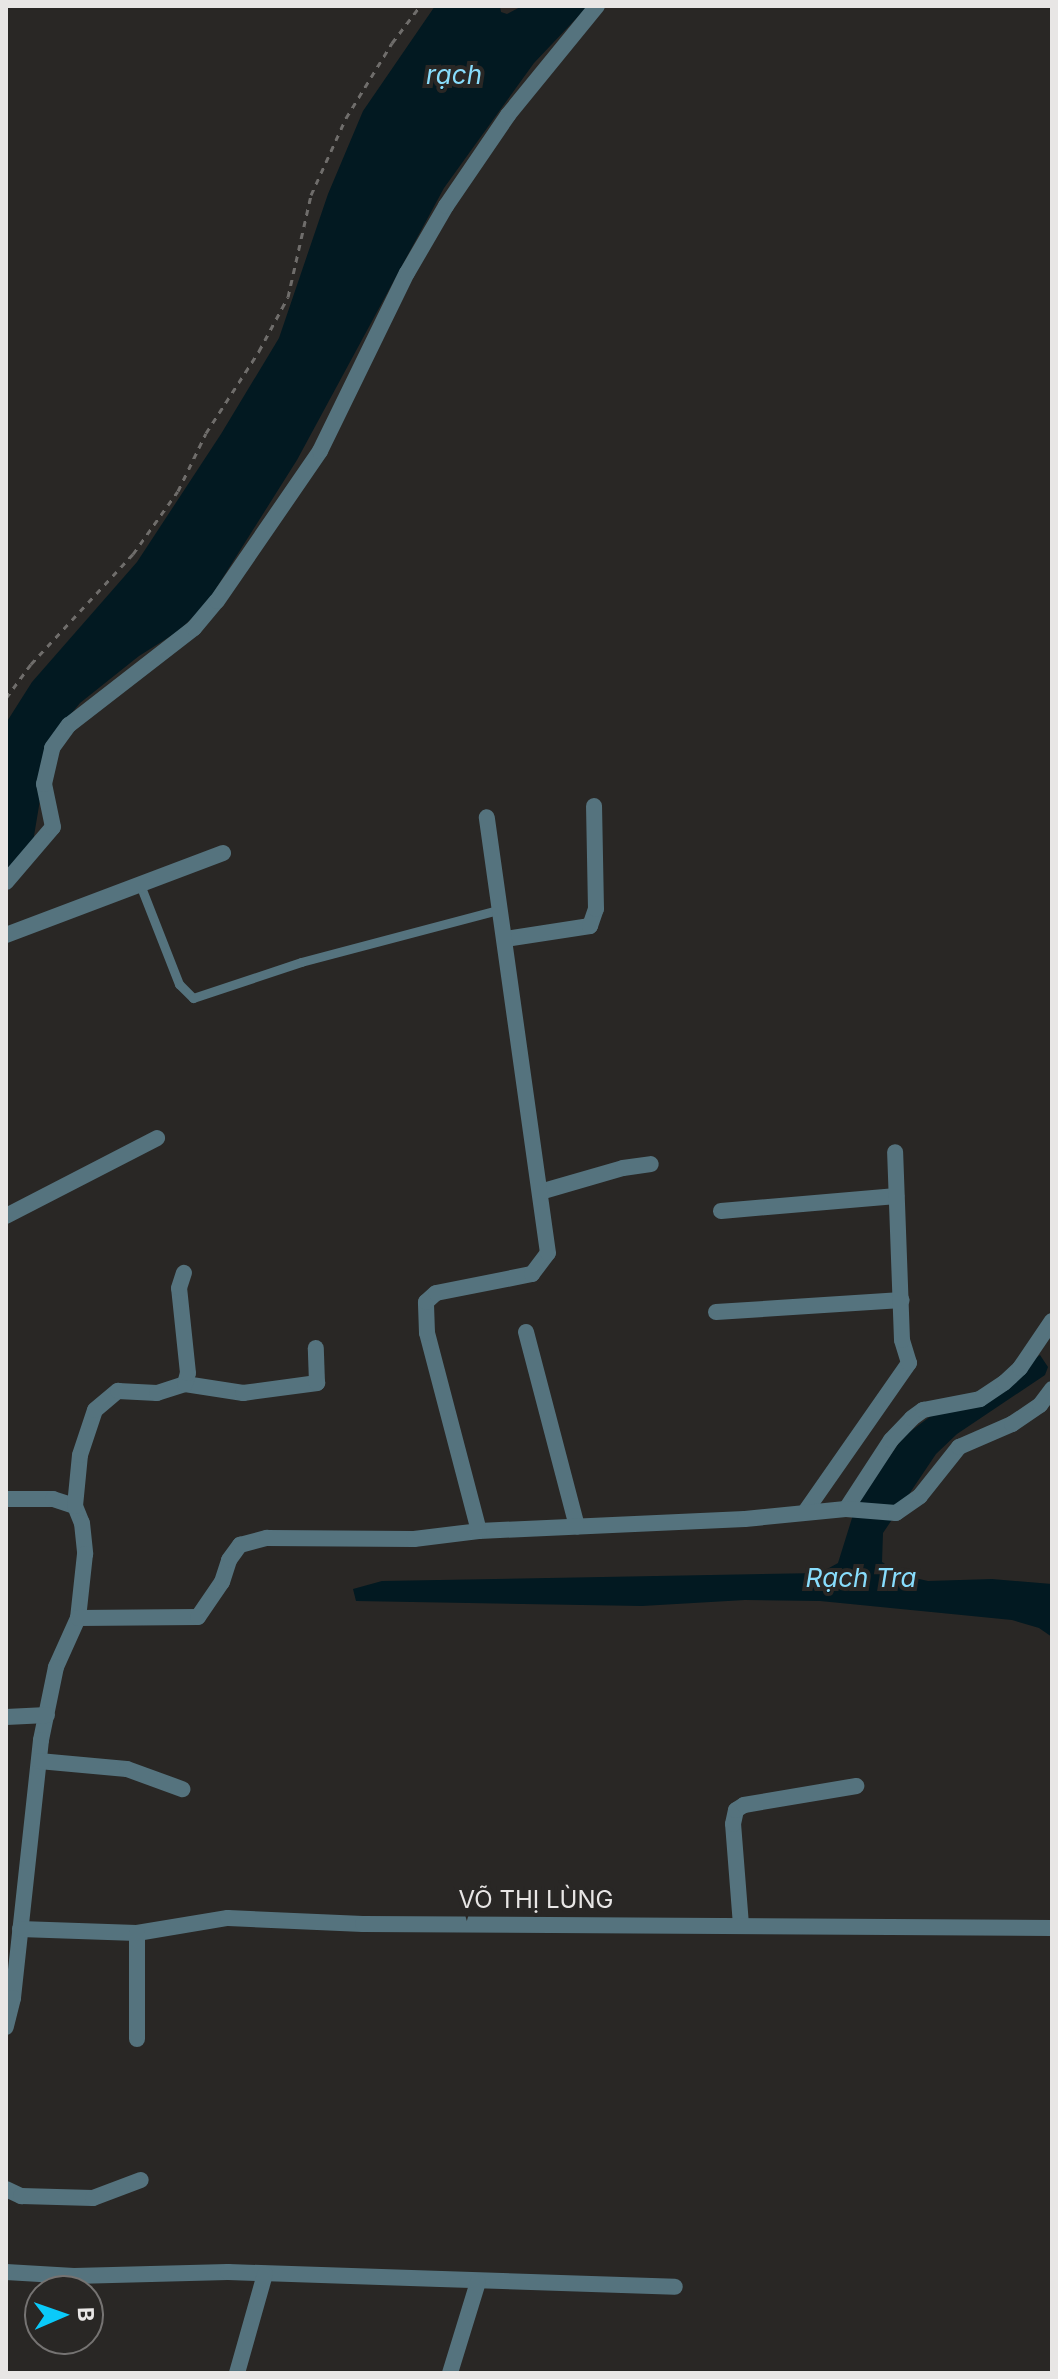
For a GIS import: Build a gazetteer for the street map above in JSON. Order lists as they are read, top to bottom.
{
  "streets": {
    "street": ["VÕ THỊ LÙNG"]
  },
  "water": ["rạch", "Rạch Tra"],
  "north": "right"
}
